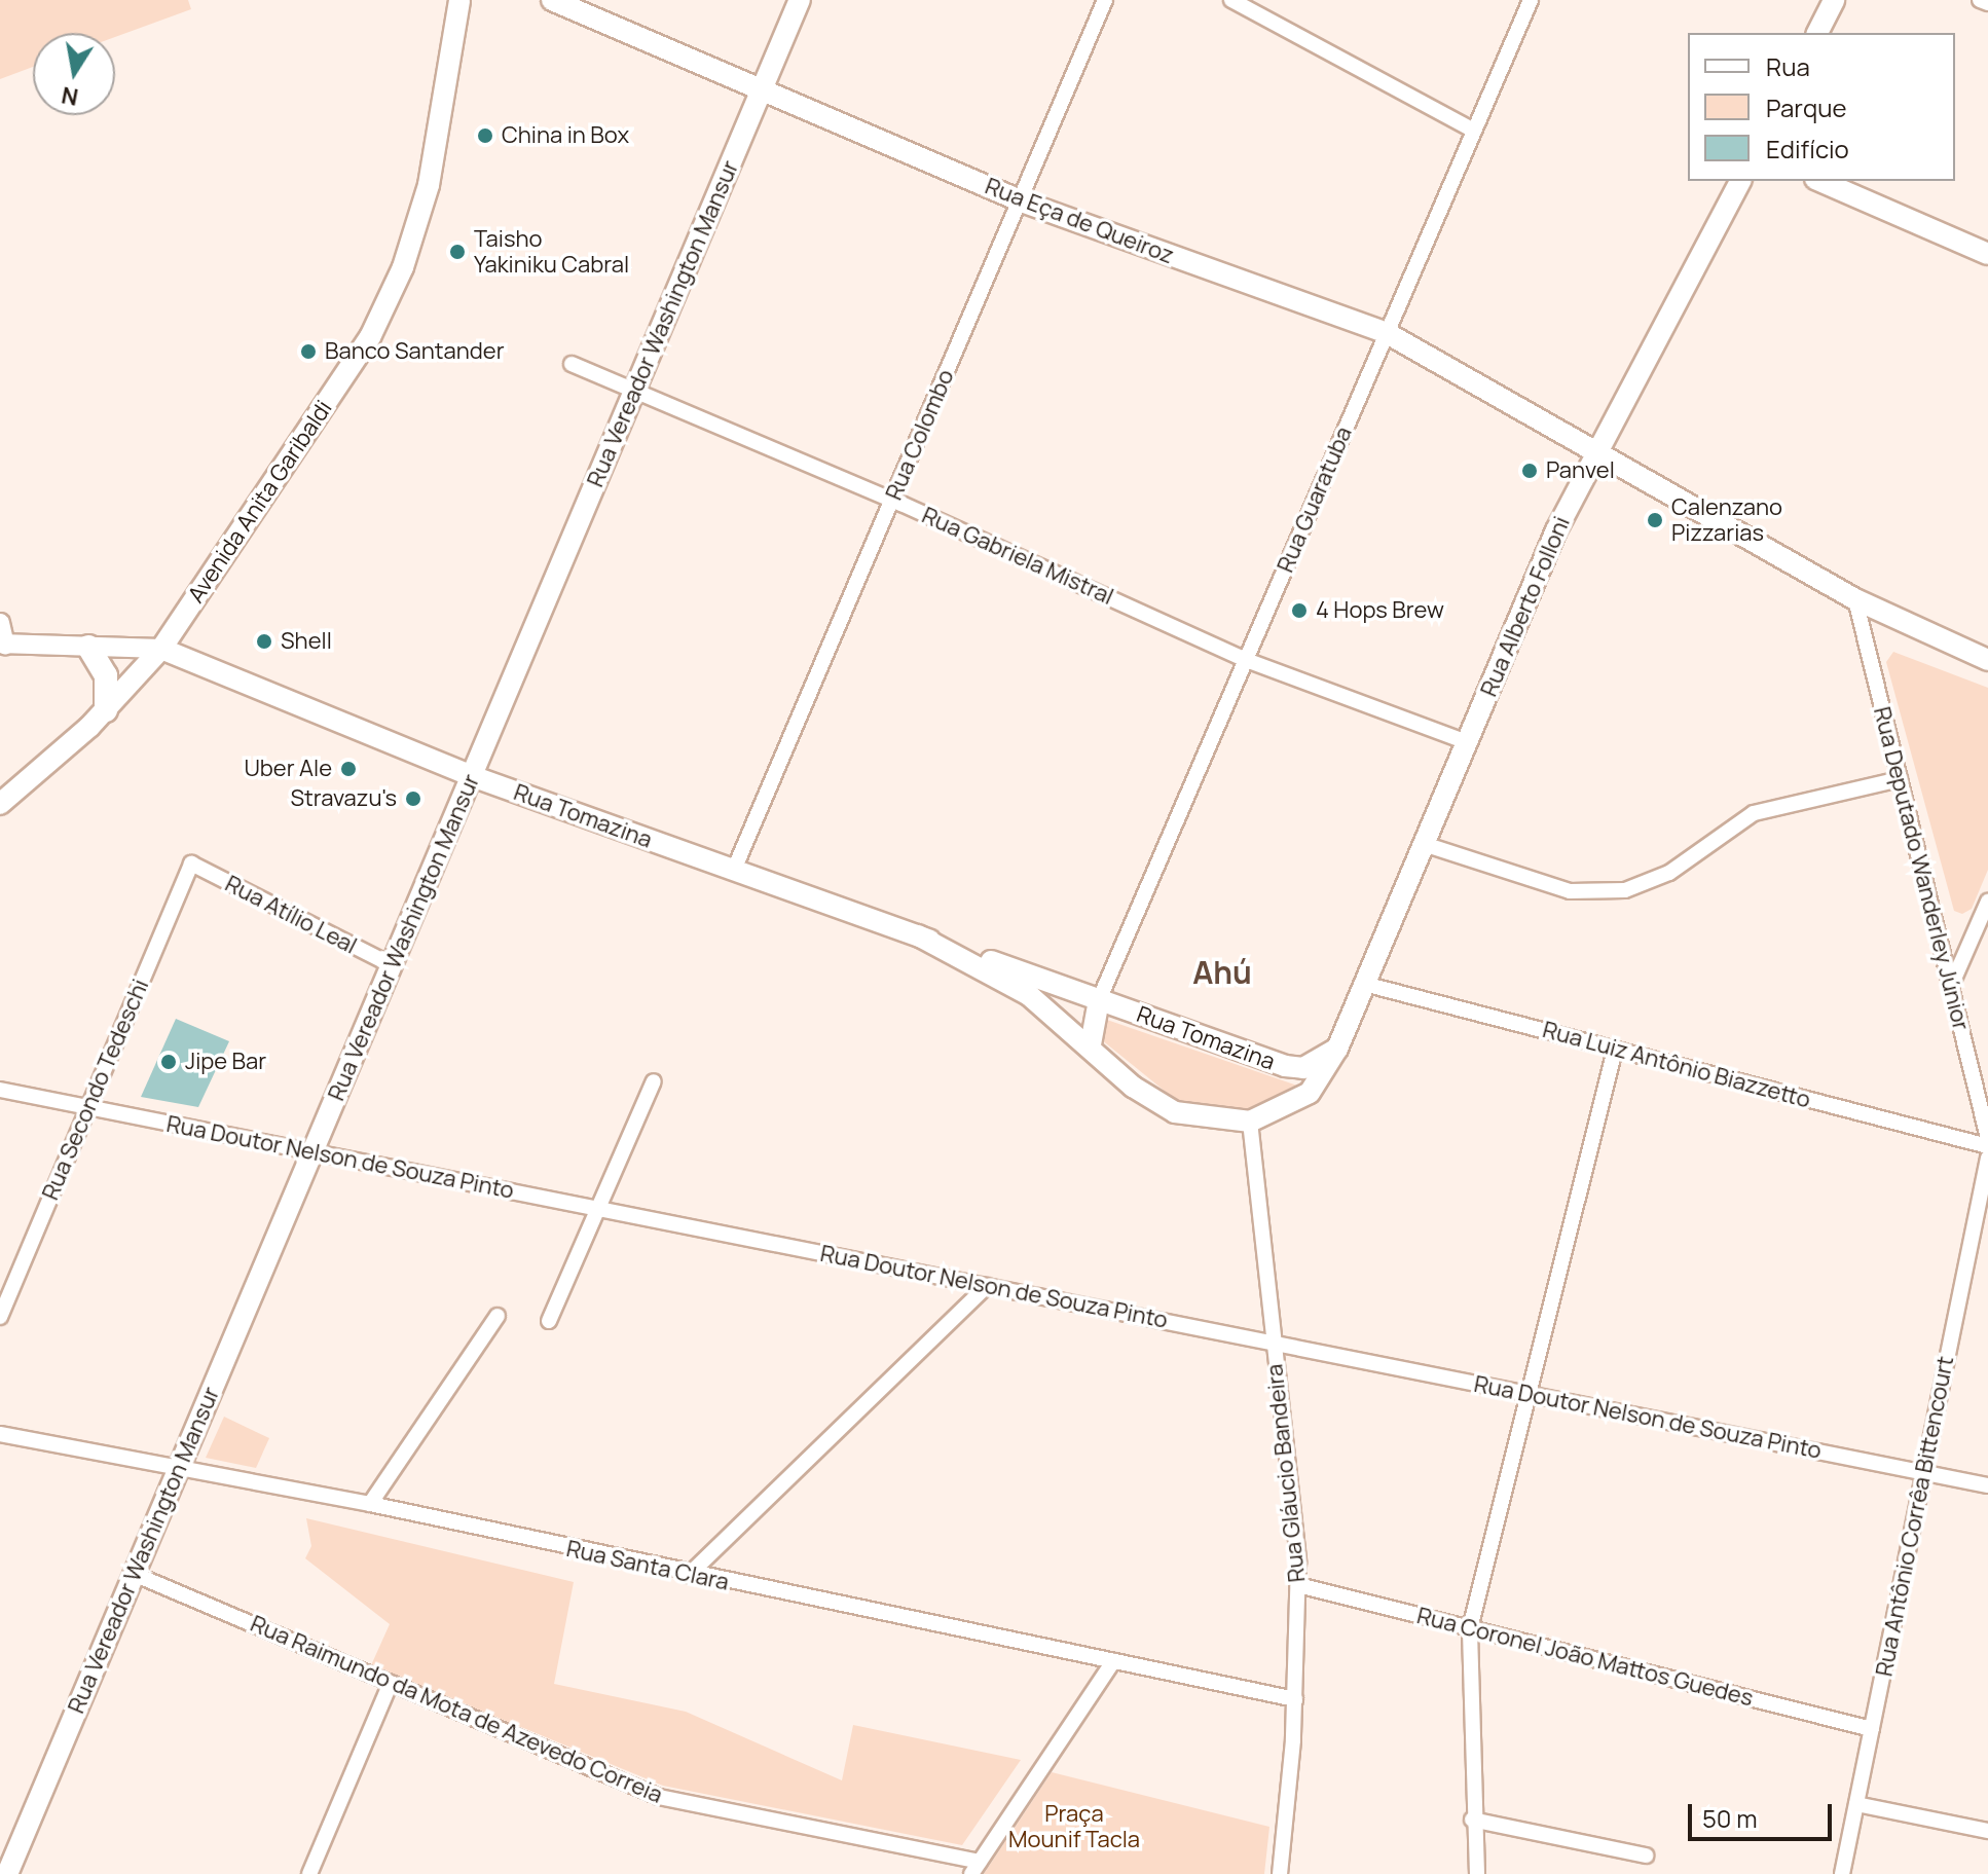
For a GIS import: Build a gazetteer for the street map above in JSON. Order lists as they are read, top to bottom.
{
  "streets": {
    "main road": [
      "Rua Eça de Queiroz",
      "Rua Vereador Washington Mansur",
      "Avenida Anita Garibaldi",
      "Rua Alberto Folloni",
      "Rua Tomazina"
    ],
    "street": [
      "Rua Colombo",
      "Rua Guaratuba",
      "Rua Gabriela Mistral",
      "Rua Deputado Wanderley Júnior",
      "Rua Atílio Leal",
      "Rua Luiz Antônio Biazzetto",
      "Rua Secondo Tedeschi",
      "Rua Doutor Nelson de Souza Pinto",
      "Rua Gláucio Bandeira",
      "Rua Antônio Corrêa Bittencourt",
      "Rua Santa Clara",
      "Rua Coronel João Mattos Guedes",
      "Rua Raimundo da Mota de Azevedo Correia"
    ]
  },
  "crossings": [
    ["Rua Eça de Queiroz", "Rua Vereador Washington Mansur"],
    ["Rua Eça de Queiroz", "Rua Colombo"],
    ["Rua Eça de Queiroz", "Rua Guaratuba"],
    ["Rua Eça de Queiroz", "Rua Alberto Folloni"],
    ["Rua Eça de Queiroz", "Rua Deputado Wanderley Júnior"],
    ["Rua Vereador Washington Mansur", "Rua Gabriela Mistral"],
    ["Rua Vereador Washington Mansur", "Rua Tomazina"],
    ["Rua Vereador Washington Mansur", "Rua Atílio Leal"],
    ["Rua Vereador Washington Mansur", "Rua Doutor Nelson de Souza Pinto"],
    ["Rua Vereador Washington Mansur", "Rua Santa Clara"],
    ["Rua Vereador Washington Mansur", "Rua Raimundo da Mota de Azevedo Correia"],
    ["Rua Colombo", "Rua Gabriela Mistral"],
    ["Rua Colombo", "Rua Tomazina"],
    ["Rua Guaratuba", "Rua Gabriela Mistral"],
    ["Rua Guaratuba", "Rua Tomazina"],
    ["Avenida Anita Garibaldi", "Rua Tomazina"],
    ["Rua Gabriela Mistral", "Rua Alberto Folloni"],
    ["Rua Alberto Folloni", "Rua Tomazina"],
    ["Rua Alberto Folloni", "Rua Luiz Antônio Biazzetto"],
    ["Rua Tomazina", "Rua Gláucio Bandeira"],
    ["Rua Atílio Leal", "Rua Secondo Tedeschi"],
    ["Rua Secondo Tedeschi", "Rua Doutor Nelson de Souza Pinto"],
    ["Rua Doutor Nelson de Souza Pinto", "Rua Gláucio Bandeira"],
    ["Rua Doutor Nelson de Souza Pinto", "Rua Antônio Corrêa Bittencourt"],
    ["Rua Gláucio Bandeira", "Rua Santa Clara"],
    ["Rua Gláucio Bandeira", "Rua Coronel João Mattos Guedes"],
    ["Rua Antônio Corrêa Bittencourt", "Rua Coronel João Mattos Guedes"]
  ],
  "districts": ["Ahú"],
  "parks": ["Praça Mounif Tacla"],
  "places": [
    "China in Box",
    "Taisho Yakiniku Cabral",
    "Banco Santander",
    "Panvel",
    "Calenzano Pizzarias",
    "4 Hops Brew",
    "Shell",
    "Uber Ale",
    "Stravazu's",
    "Jipe Bar"
  ],
  "legend": ["Rua", "Parque", "Edifício"],
  "scale_bar": "50 m",
  "north": "bottom"
}
